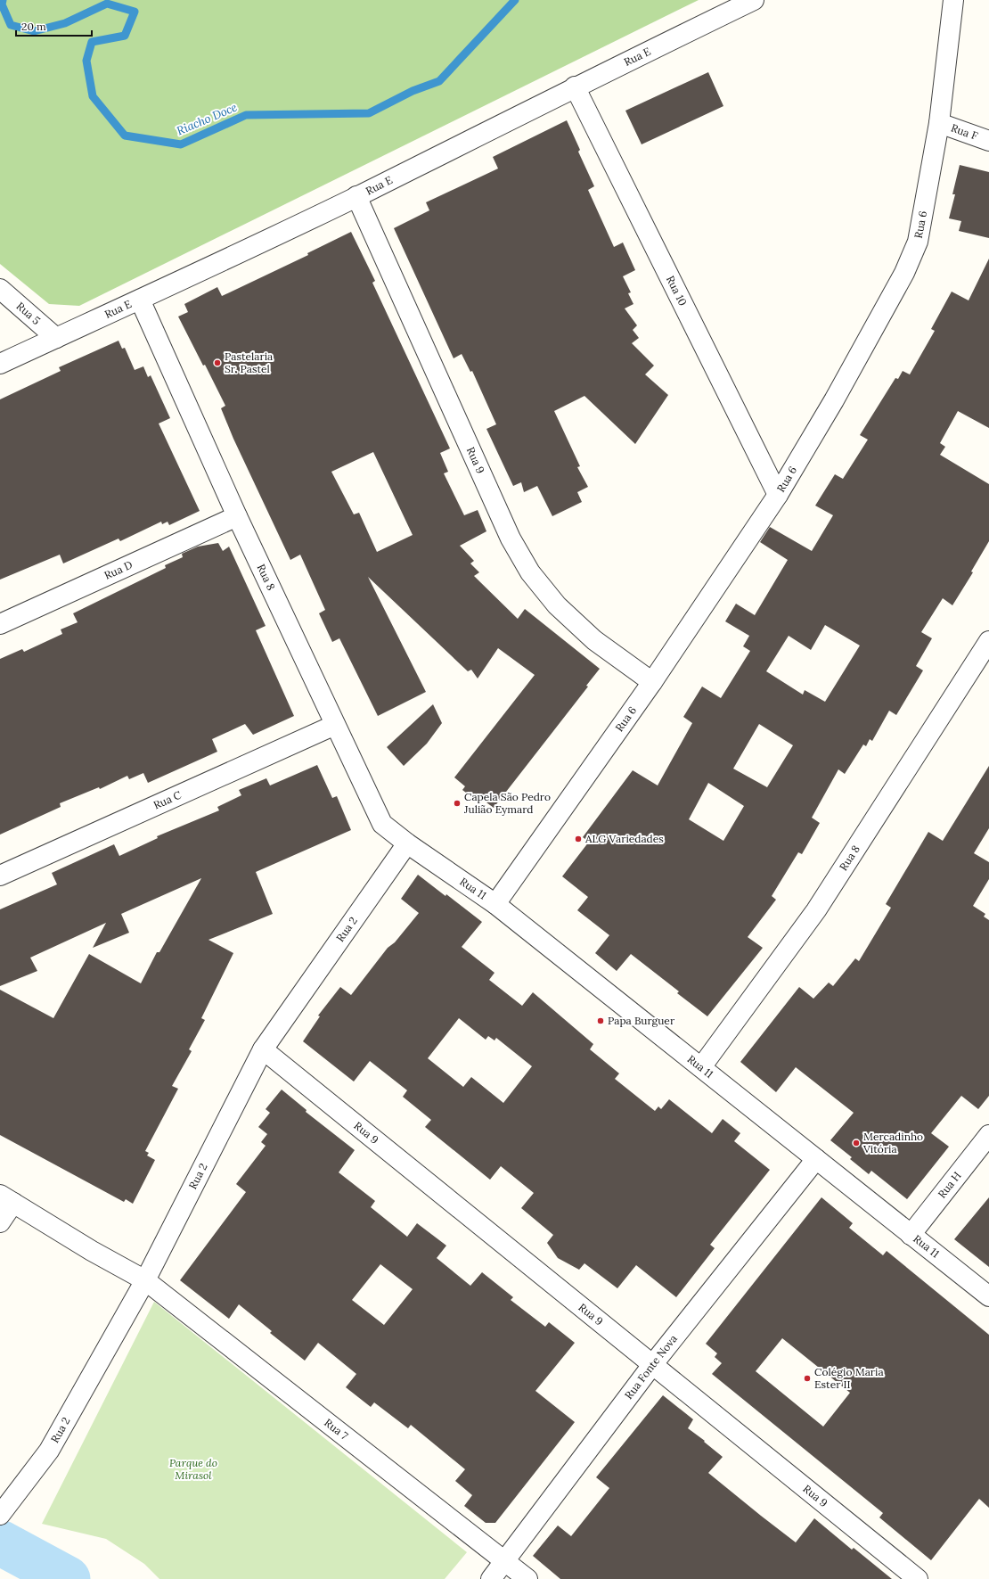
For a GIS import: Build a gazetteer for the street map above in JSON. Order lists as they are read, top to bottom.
{
  "streets": {
    "street": [
      "Rua E",
      "Rua F",
      "Rua 6",
      "Rua 10",
      "Rua 5",
      "Rua 9",
      "Rua D",
      "Rua 8",
      "Rua C",
      "Rua 11",
      "Rua 2",
      "Rua H",
      "Rua Fonte Nova",
      "Rua 7"
    ]
  },
  "crossings": [
    ["Rua E", "Rua 10"],
    ["Rua E", "Rua 5"],
    ["Rua E", "Rua 9"],
    ["Rua E", "Rua 8"],
    ["Rua F", "Rua 6"],
    ["Rua 6", "Rua 10"],
    ["Rua 6", "Rua 9"],
    ["Rua 6", "Rua 11"],
    ["Rua 9", "Rua 2"],
    ["Rua 9", "Rua Fonte Nova"],
    ["Rua D", "Rua 8"],
    ["Rua 8", "Rua C"],
    ["Rua 8", "Rua 11"],
    ["Rua 8", "Rua 2"],
    ["Rua 11", "Rua 2"],
    ["Rua 11", "Rua H"],
    ["Rua 11", "Rua Fonte Nova"],
    ["Rua 2", "Rua 7"],
    ["Rua Fonte Nova", "Rua 7"]
  ],
  "water": ["Riacho Doce"],
  "parks": ["Parque do Mirasol"],
  "places": [
    "Pastelaria Sr. Pastel",
    "Capela São Pedro Julião Eymard",
    "ALG Variedades",
    "Papa Burguer",
    "Mercadinho Vitória",
    "Colégio Maria Ester II"
  ],
  "scale_bar": "20 m"
}
